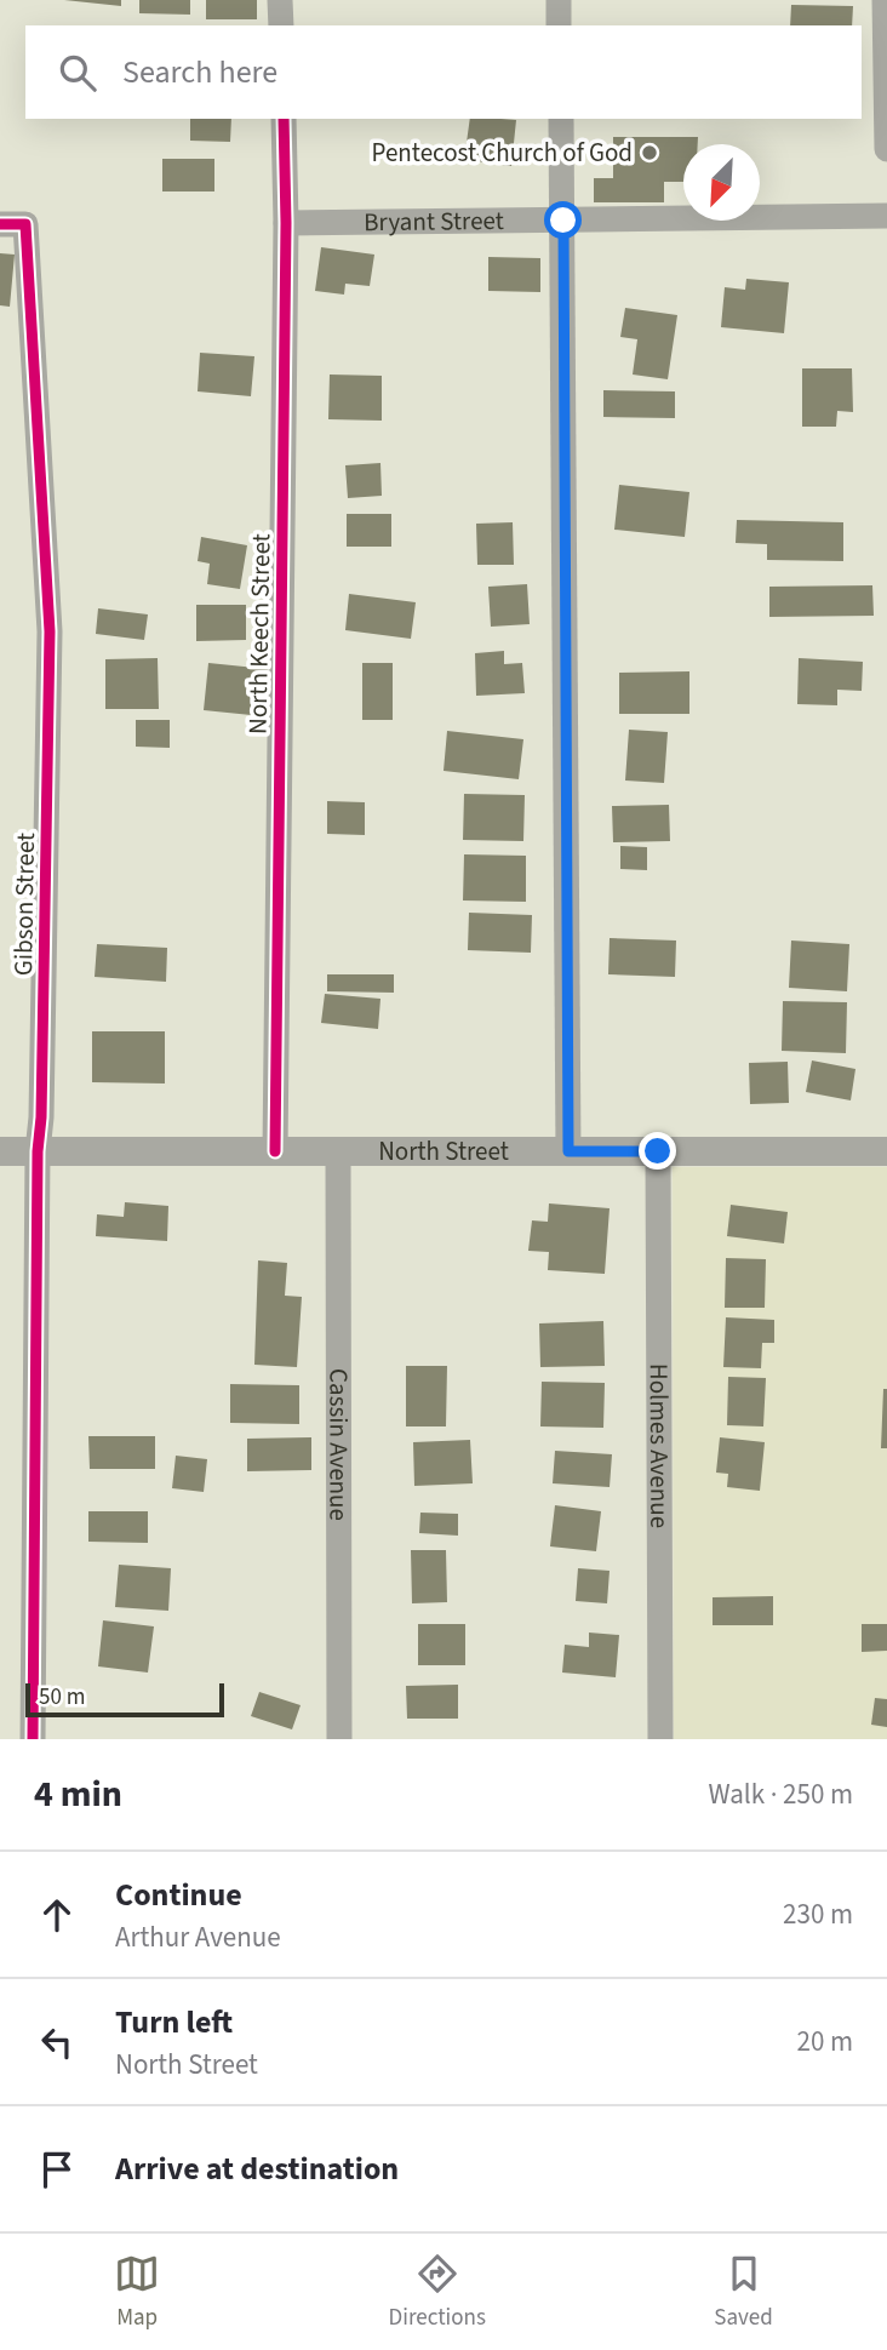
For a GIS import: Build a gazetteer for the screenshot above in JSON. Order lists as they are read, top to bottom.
{
  "streets": {
    "street": [
      "Bryant Street",
      "North Keech Street",
      "Gibson Street",
      "North Street",
      "Cassin Avenue",
      "Holmes Avenue"
    ]
  },
  "crossings": [
    ["Bryant Street", "North Keech Street"],
    ["North Keech Street", "North Street"],
    ["Gibson Street", "North Street"],
    ["North Street", "Cassin Avenue"],
    ["North Street", "Holmes Avenue"]
  ],
  "places": ["Pentecost Church of God"],
  "scale_bar": "50 m",
  "north": "bottom left",
  "page": {
    "search": "Search here",
    "scale": "50 m",
    "heading": ["4 min", "Walk · 250 m"],
    "list": [
      ["Continue", "Arthur Avenue", "230 m"],
      ["Turn left", "North Street", "20 m"],
      "Arrive at destination"
    ],
    "nav": ["Map", "Directions", "Saved"]
  }
}
